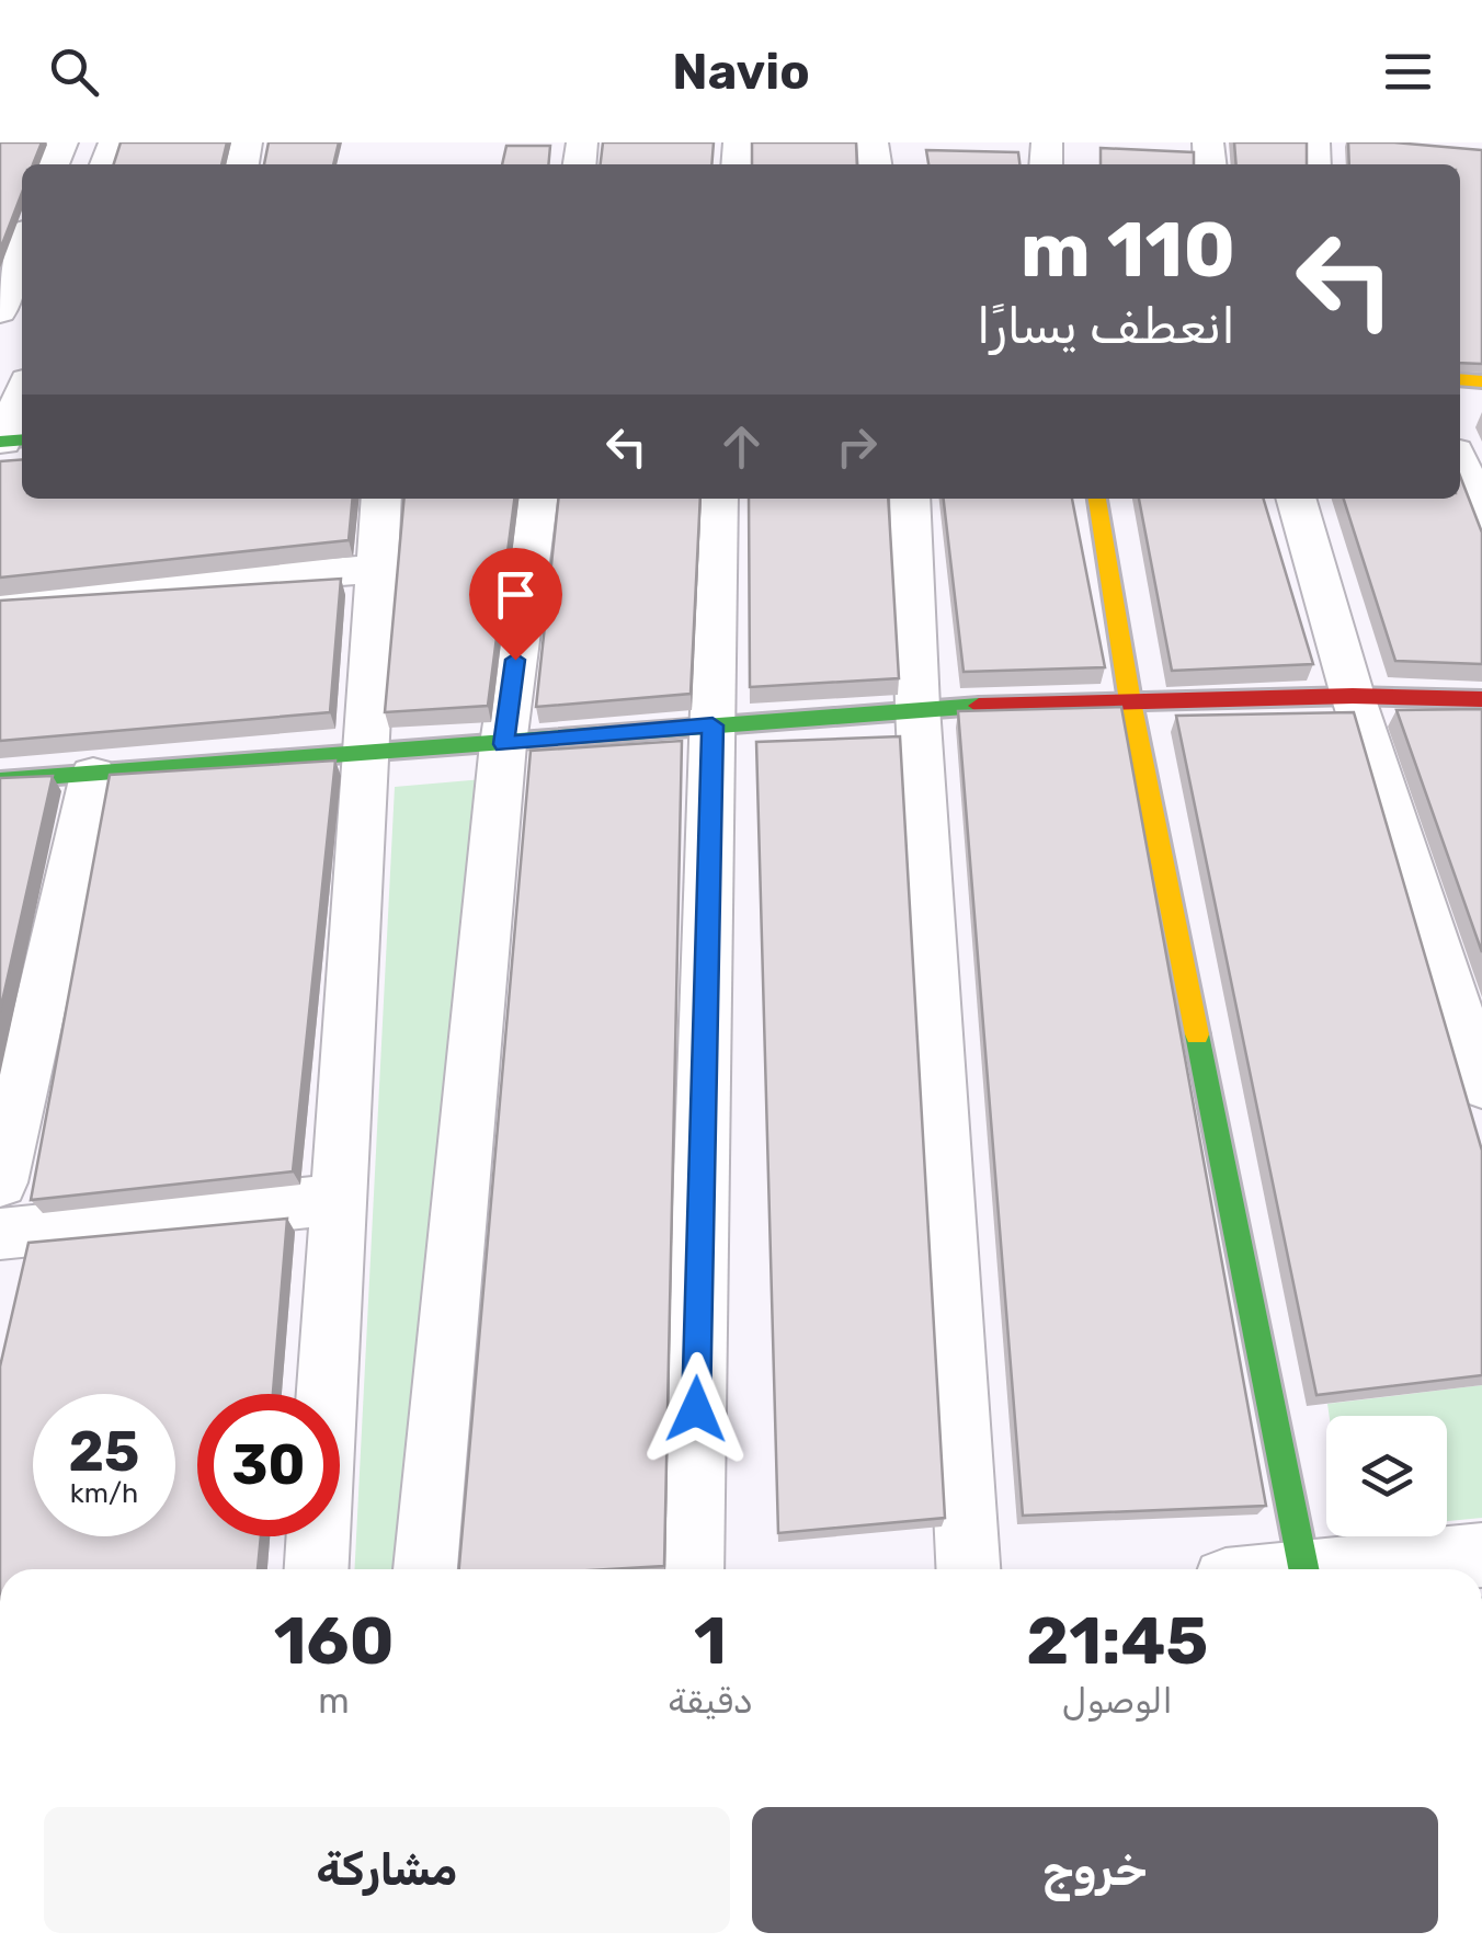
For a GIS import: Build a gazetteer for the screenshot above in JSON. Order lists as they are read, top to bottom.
{
  "page": {
    "header": "Navio",
    "turn": ["110 m", "انعطف يسارًا"],
    "speed": "25 km/h",
    "limit": "30",
    "eta": [
      "21:45",
      "الوصول",
      "1",
      "دقيقة",
      "160",
      "m"
    ],
    "buttons": ["خروج", "مشاركة"]
  }
}
